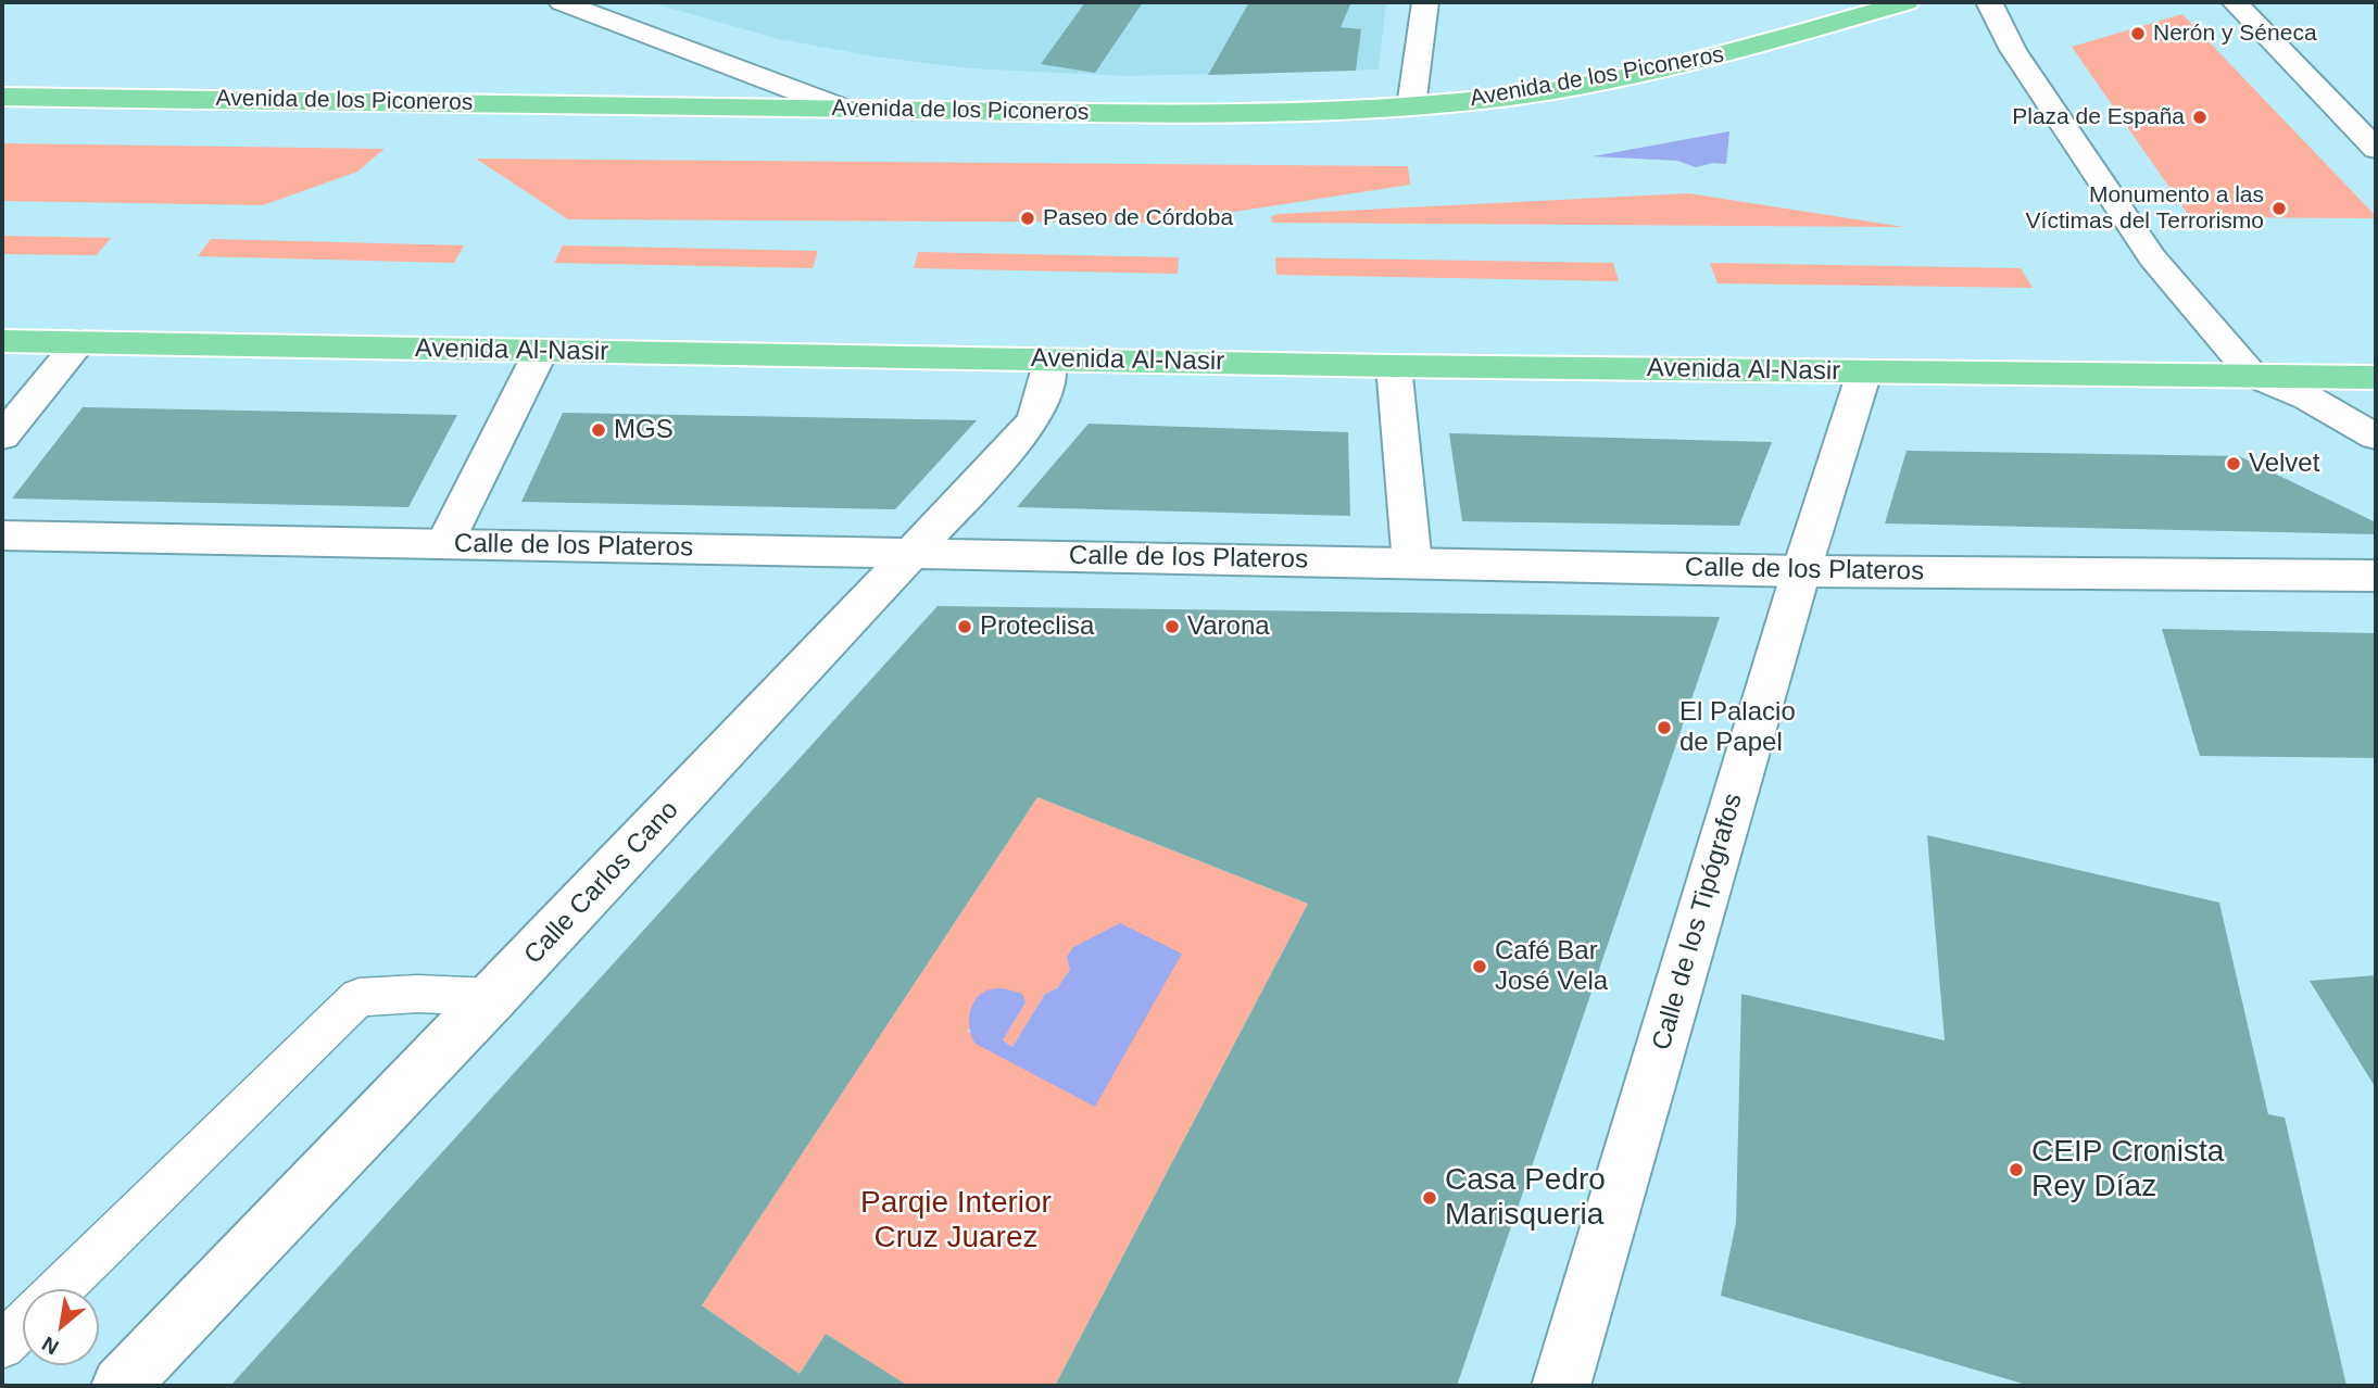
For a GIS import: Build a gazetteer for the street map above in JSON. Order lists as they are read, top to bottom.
{
  "streets": {
    "main road": ["Avenida de los Piconeros", "Avenida Al-Nasir"],
    "street": ["Calle de los Plateros", "Calle Carlos Cano", "Calle de los Tipógrafos"]
  },
  "crossings": [
    ["Avenida Al-Nasir", "Calle Carlos Cano"],
    ["Avenida Al-Nasir", "Calle de los Tipógrafos"],
    ["Calle de los Plateros", "Calle Carlos Cano"],
    ["Calle de los Plateros", "Calle de los Tipógrafos"]
  ],
  "parks": ["Parqie Interior Cruz Juarez"],
  "places": [
    "Nerón y Séneca",
    "Plaza de España",
    "Monumento a las Víctimas del Terrorismo",
    "Paseo de Córdoba",
    "MGS",
    "Velvet",
    "Proteclisa",
    "Varona",
    "El Palacio de Papel",
    "Café Bar José Vela",
    "CEIP Cronista Rey Díaz",
    "Casa Pedro Marisqueria"
  ],
  "north": "bottom left"
}
